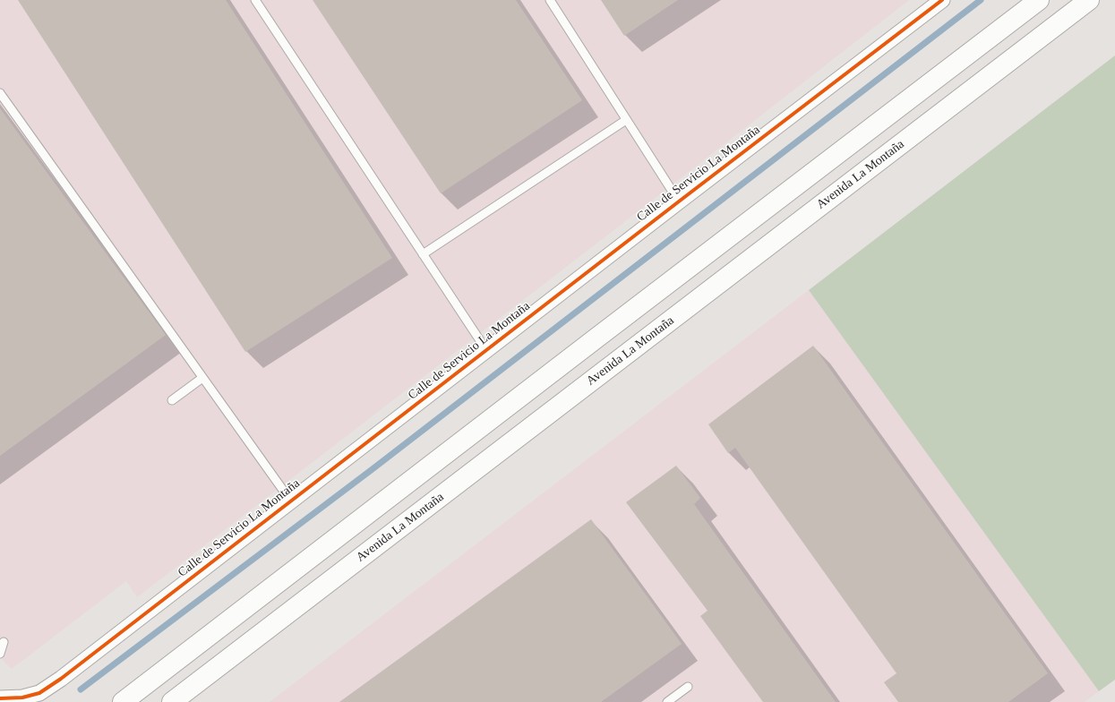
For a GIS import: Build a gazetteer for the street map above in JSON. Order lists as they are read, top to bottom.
{
  "streets": {
    "main road": ["Avenida La Montaña"],
    "street": ["Calle de Servicio La Montaña"]
  }
}
